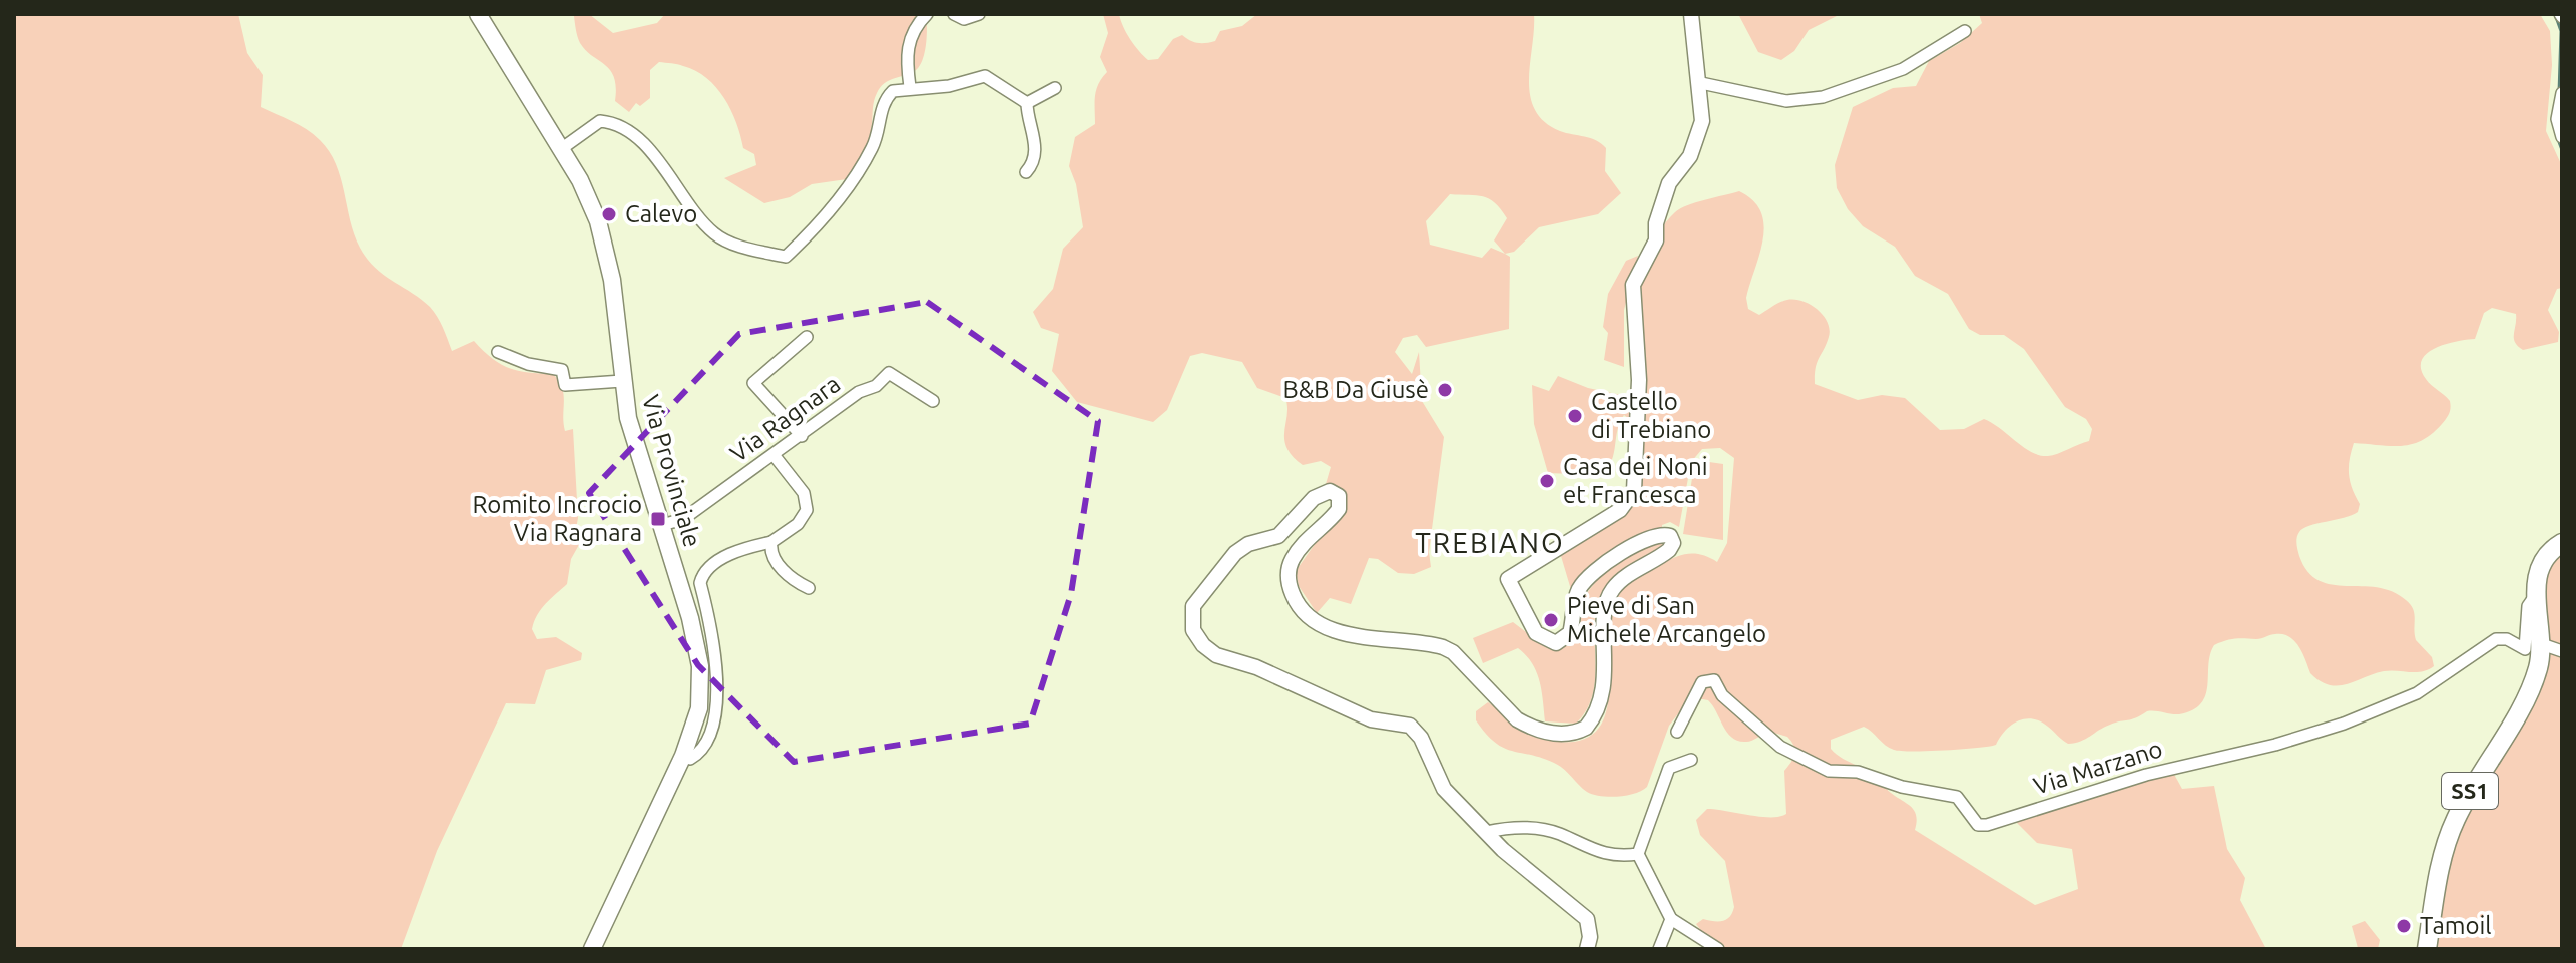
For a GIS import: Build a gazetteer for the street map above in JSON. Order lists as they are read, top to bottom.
{
  "streets": {
    "main road": ["Via Provinciale", "SS1"],
    "street": ["Via Ragnara", "Via Marzano"]
  },
  "crossings": [
    ["Via Ragnara", "Via Provinciale"],
    ["Via Marzano", "SS1"]
  ],
  "districts": ["TREBIANO"],
  "places": {
    "other": [
      "Calevo",
      "B&B Da Giusè",
      "Castello di Trebiano",
      "Casa dei Noni et Francesca",
      "Pieve di San Michele Arcangelo",
      "Tamoil"
    ],
    "transit": ["Romito Incrocio Via Ragnara"]
  }
}
